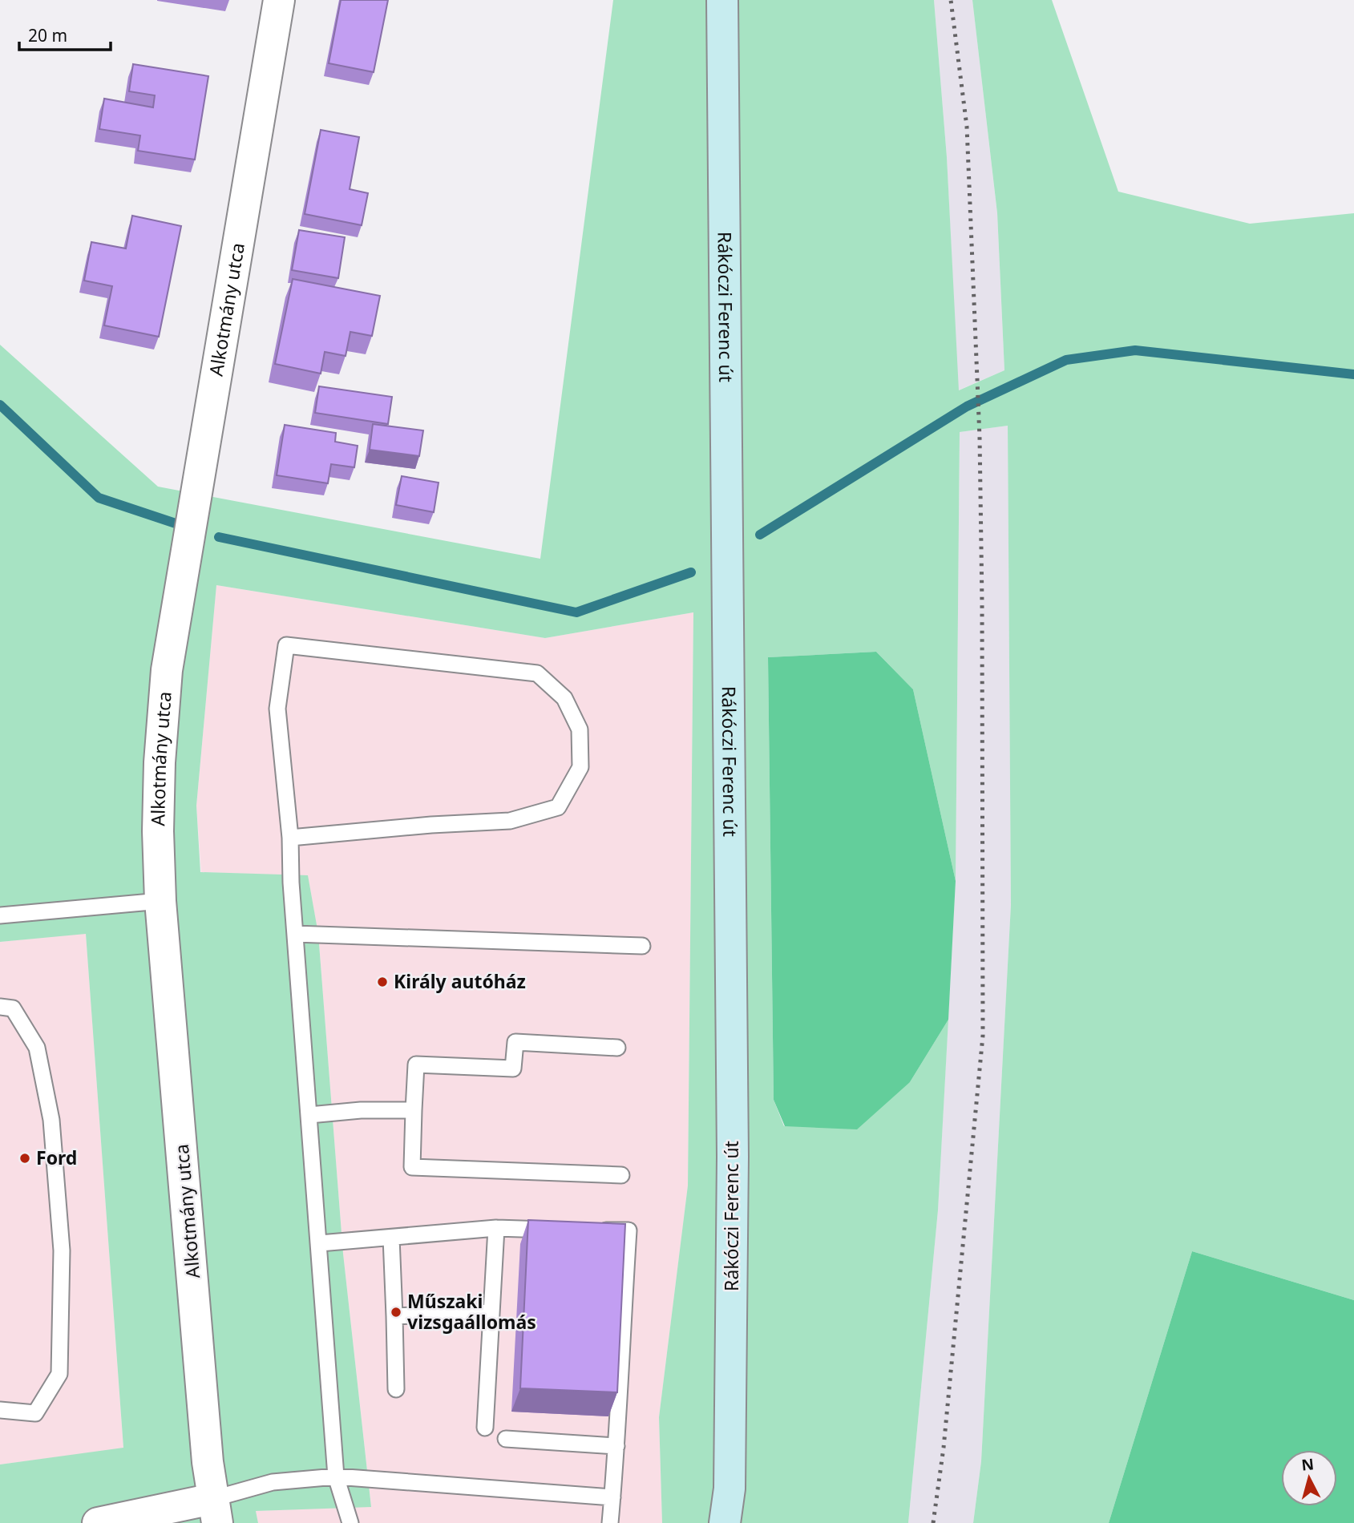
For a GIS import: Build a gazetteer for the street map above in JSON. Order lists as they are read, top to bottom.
{
  "streets": {
    "main road": ["Rákóczi Ferenc út"],
    "street": ["Alkotmány utca"]
  },
  "places": ["Király autóház", "Ford", "Műszaki vizsgaállomás"],
  "scale_bar": "20 m",
  "north": "top"
}
